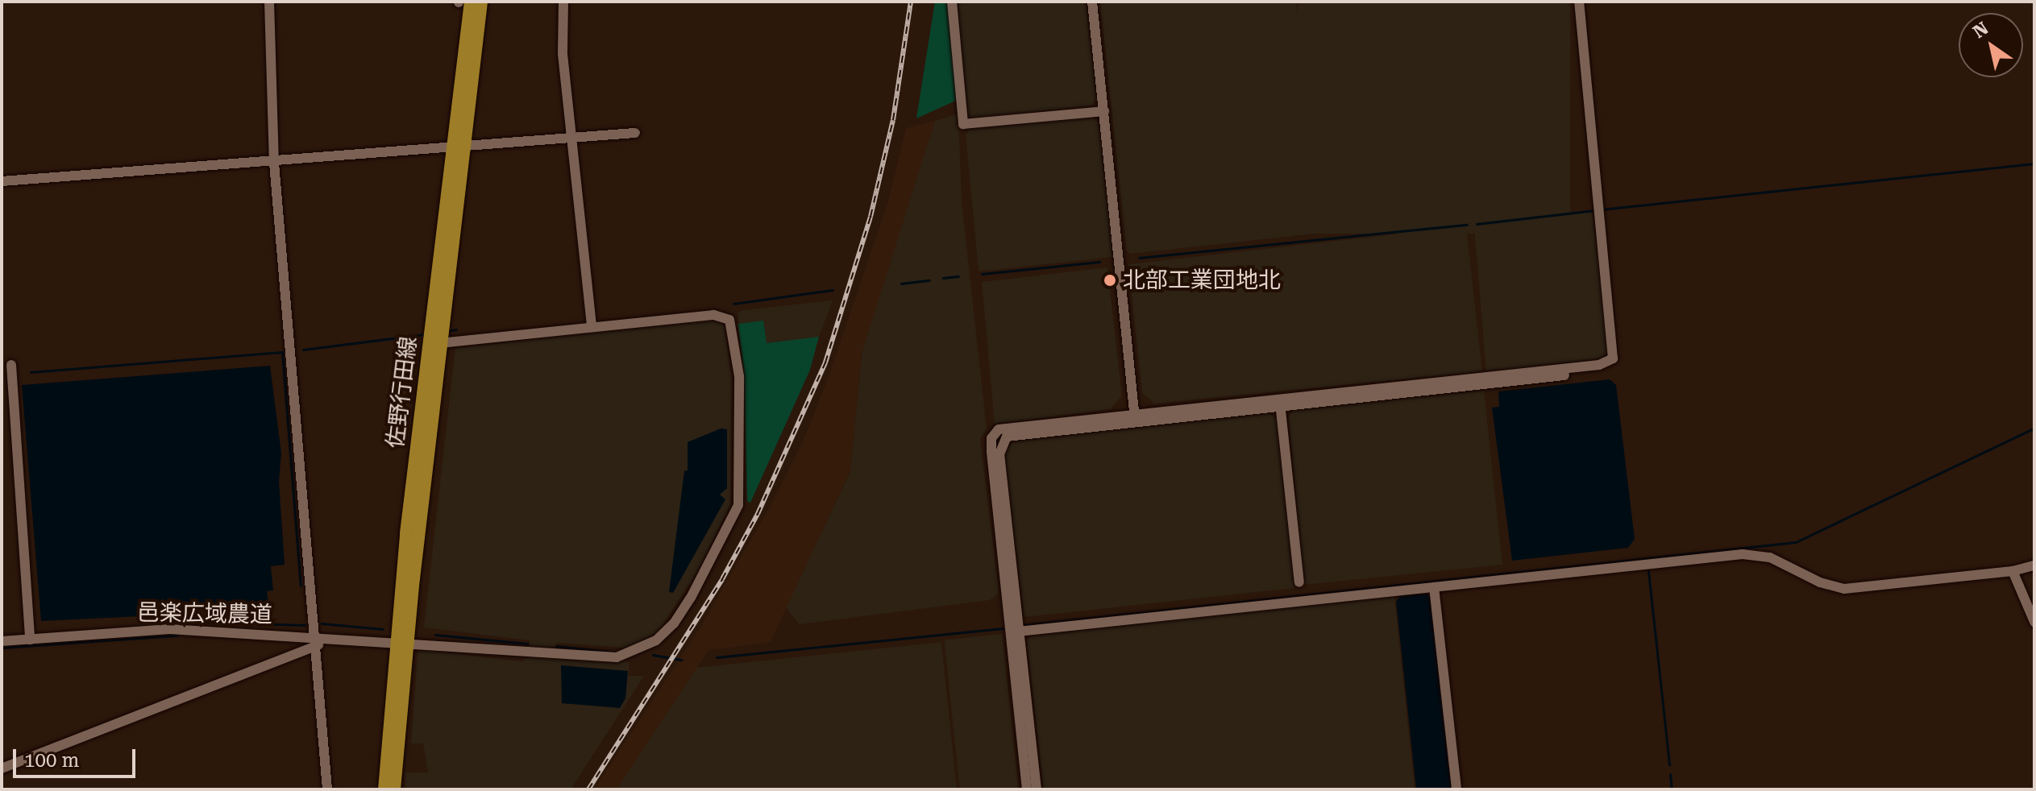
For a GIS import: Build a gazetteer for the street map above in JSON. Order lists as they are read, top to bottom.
{
  "streets": {
    "main road": ["佐野行田線"],
    "street": ["邑楽広域農道"]
  },
  "crossings": [
    ["佐野行田線", "邑楽広域農道"]
  ],
  "places": ["北部工業団地北"],
  "scale_bar": "100 m",
  "north": "top left"
}
